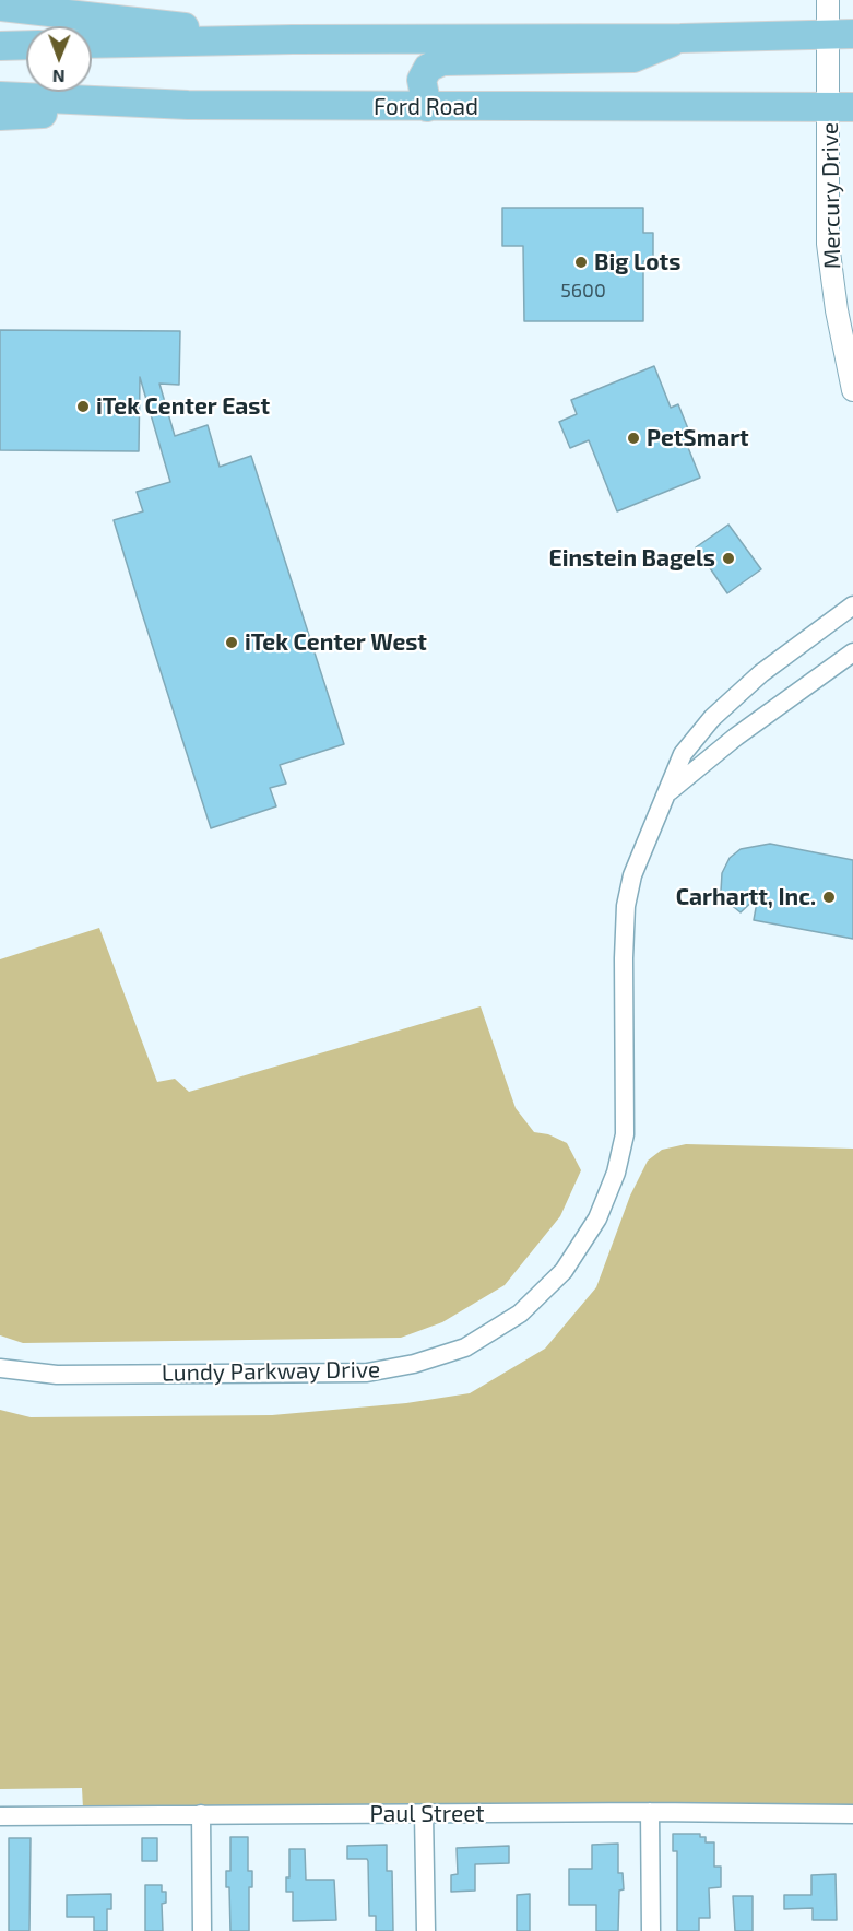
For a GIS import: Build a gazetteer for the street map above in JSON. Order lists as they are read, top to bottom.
{
  "streets": {
    "main road": ["Ford Road"],
    "street": ["Mercury Drive", "Lundy Parkway Drive", "Paul Street"]
  },
  "crossings": [
    ["Ford Road", "Mercury Drive"]
  ],
  "places": [
    "Big Lots",
    "iTek Center East",
    "PetSmart",
    "Einstein Bagels",
    "iTek Center West",
    "Carhartt, Inc."
  ],
  "house_numbers": ["5600"],
  "north": "bottom"
}
